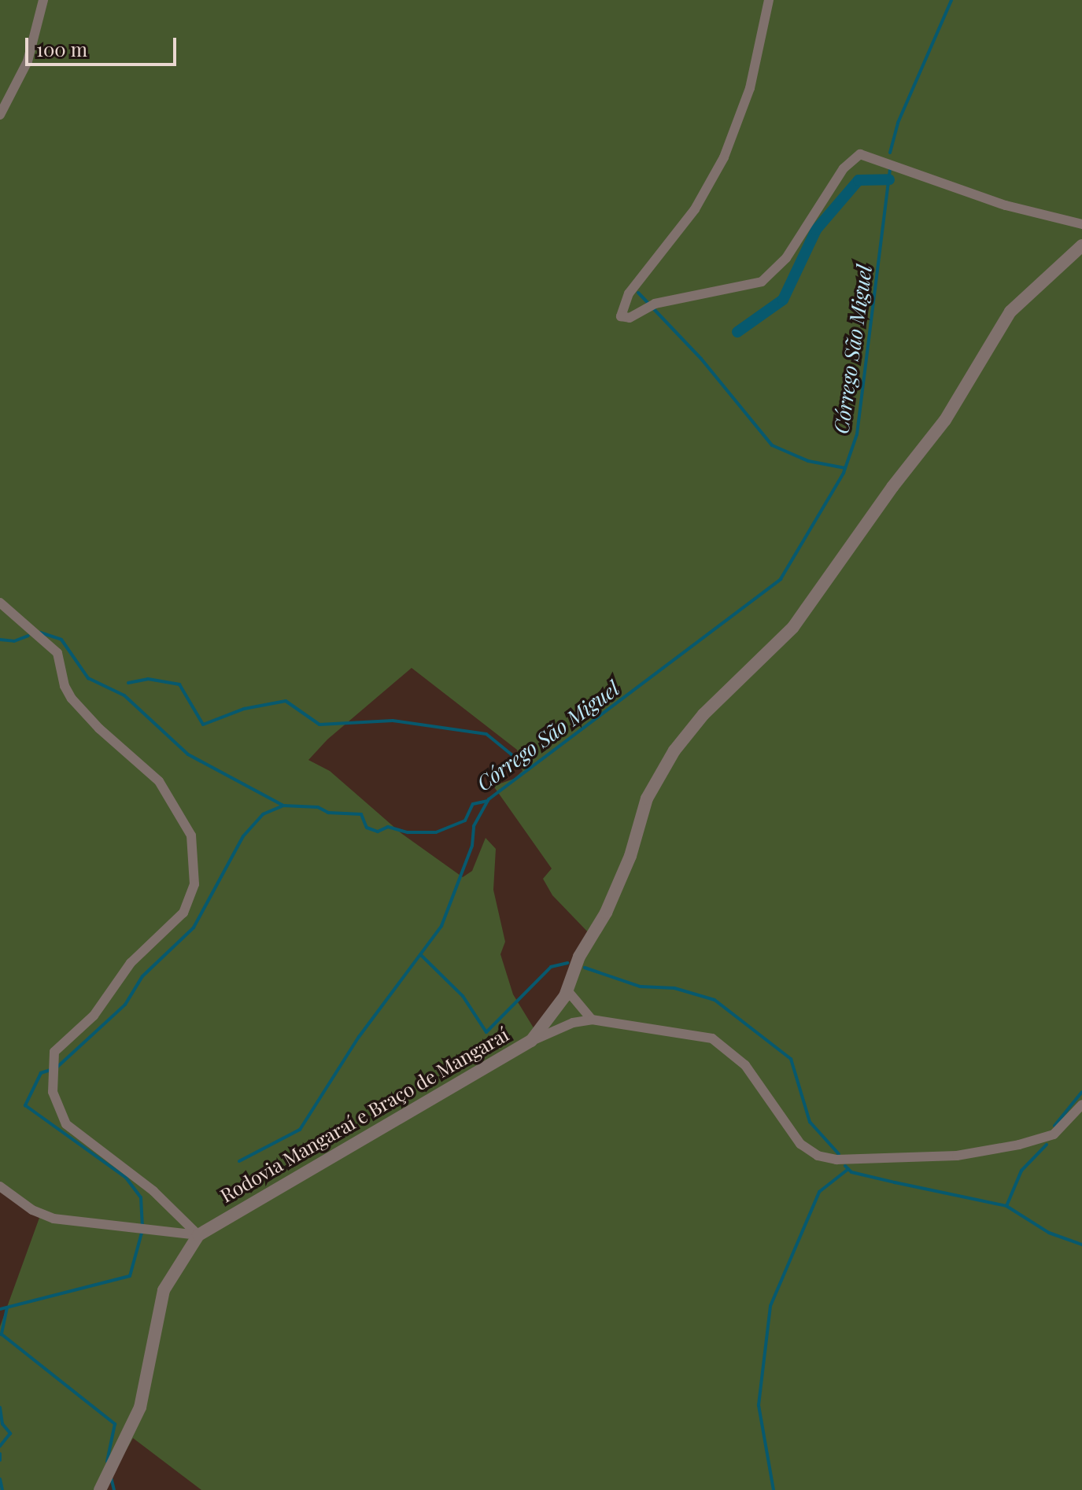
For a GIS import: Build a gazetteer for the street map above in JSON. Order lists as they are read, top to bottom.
{
  "streets": {
    "street": ["Rodovia Mangaraí e Braço de Mangaraí"]
  },
  "water": ["Córrego São Miguel"],
  "scale_bar": "100 m"
}
